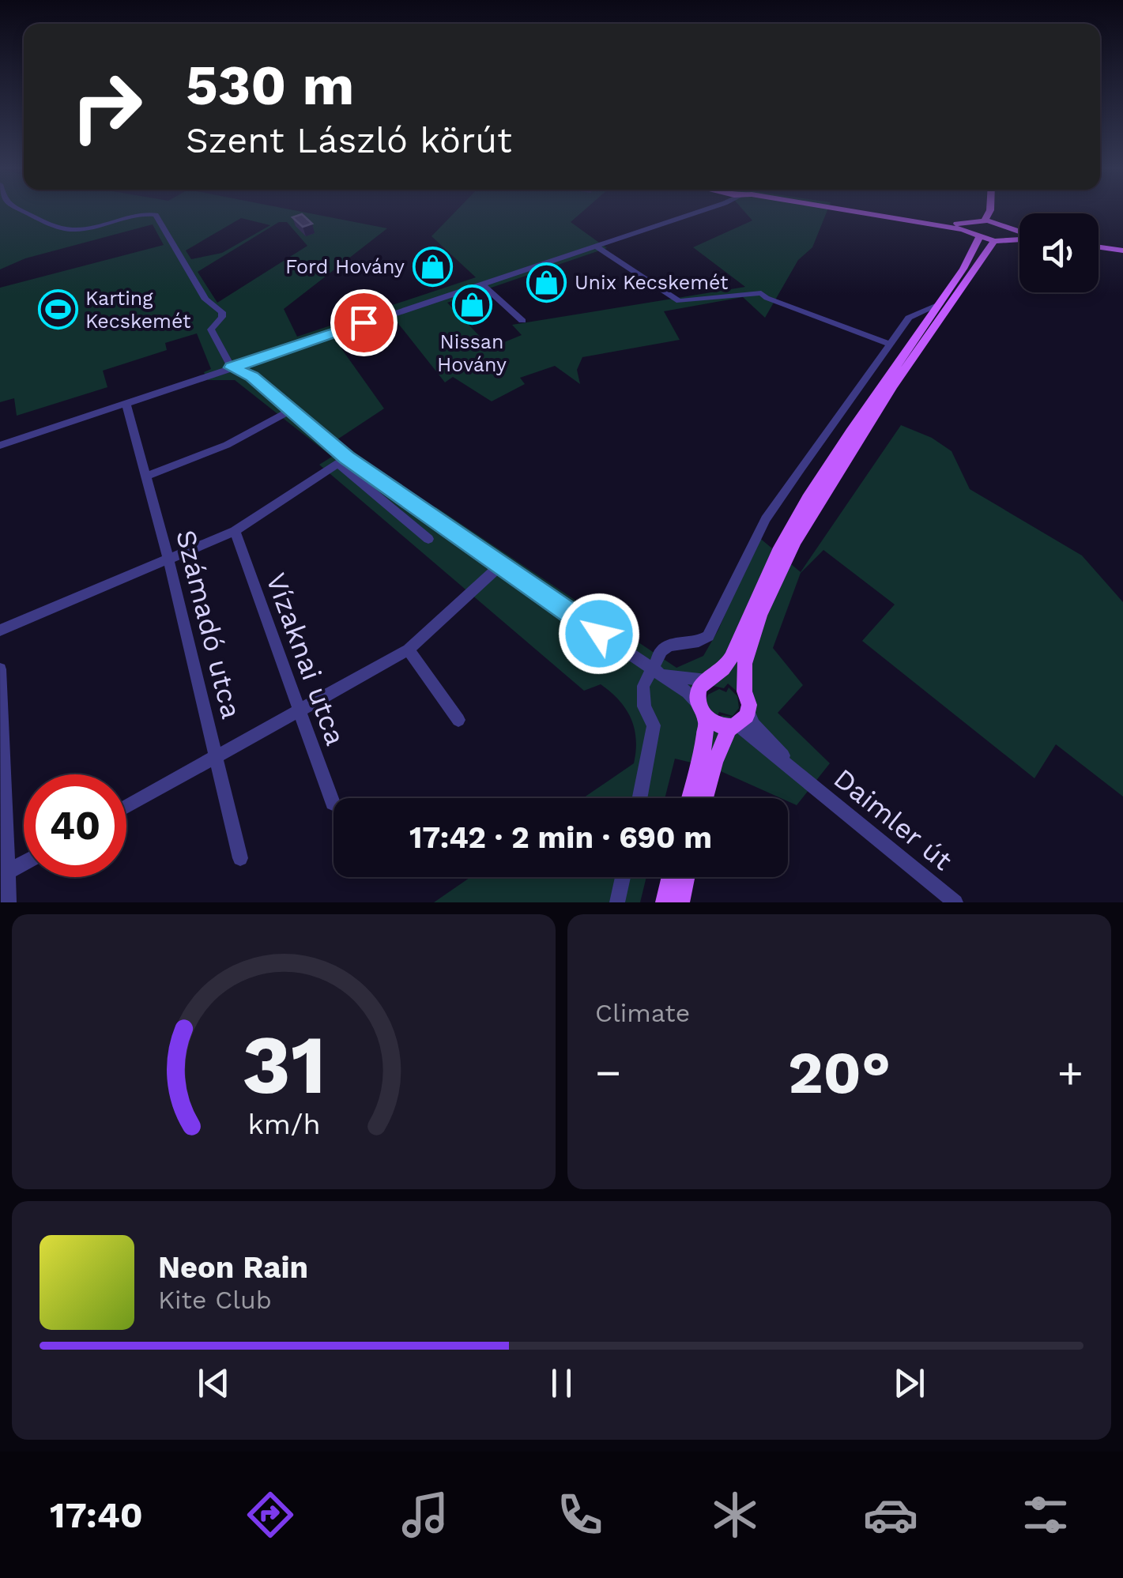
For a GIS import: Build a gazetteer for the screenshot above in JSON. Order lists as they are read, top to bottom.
{
  "streets": {
    "street": ["Számadó utca", "Vízaknai utca", "Daimler út"]
  },
  "places": {
    "shop": ["Ford Hovány", "Unix Kecskemét", "Nissan Hovány"],
    "sports": ["Karting Kecskemét"]
  },
  "page": {
    "turn": ["530 m", "Szent László körút"],
    "limit": "40",
    "trip": "17:42 · 2 min · 690 m",
    "tile": "Climate",
    "heat": ["−", "20°", "+"],
    "song": ["Neon Rain", "Kite Club"],
    "tabs": "17:40",
    "gauge": ["31", "km/h"]
  }
}
